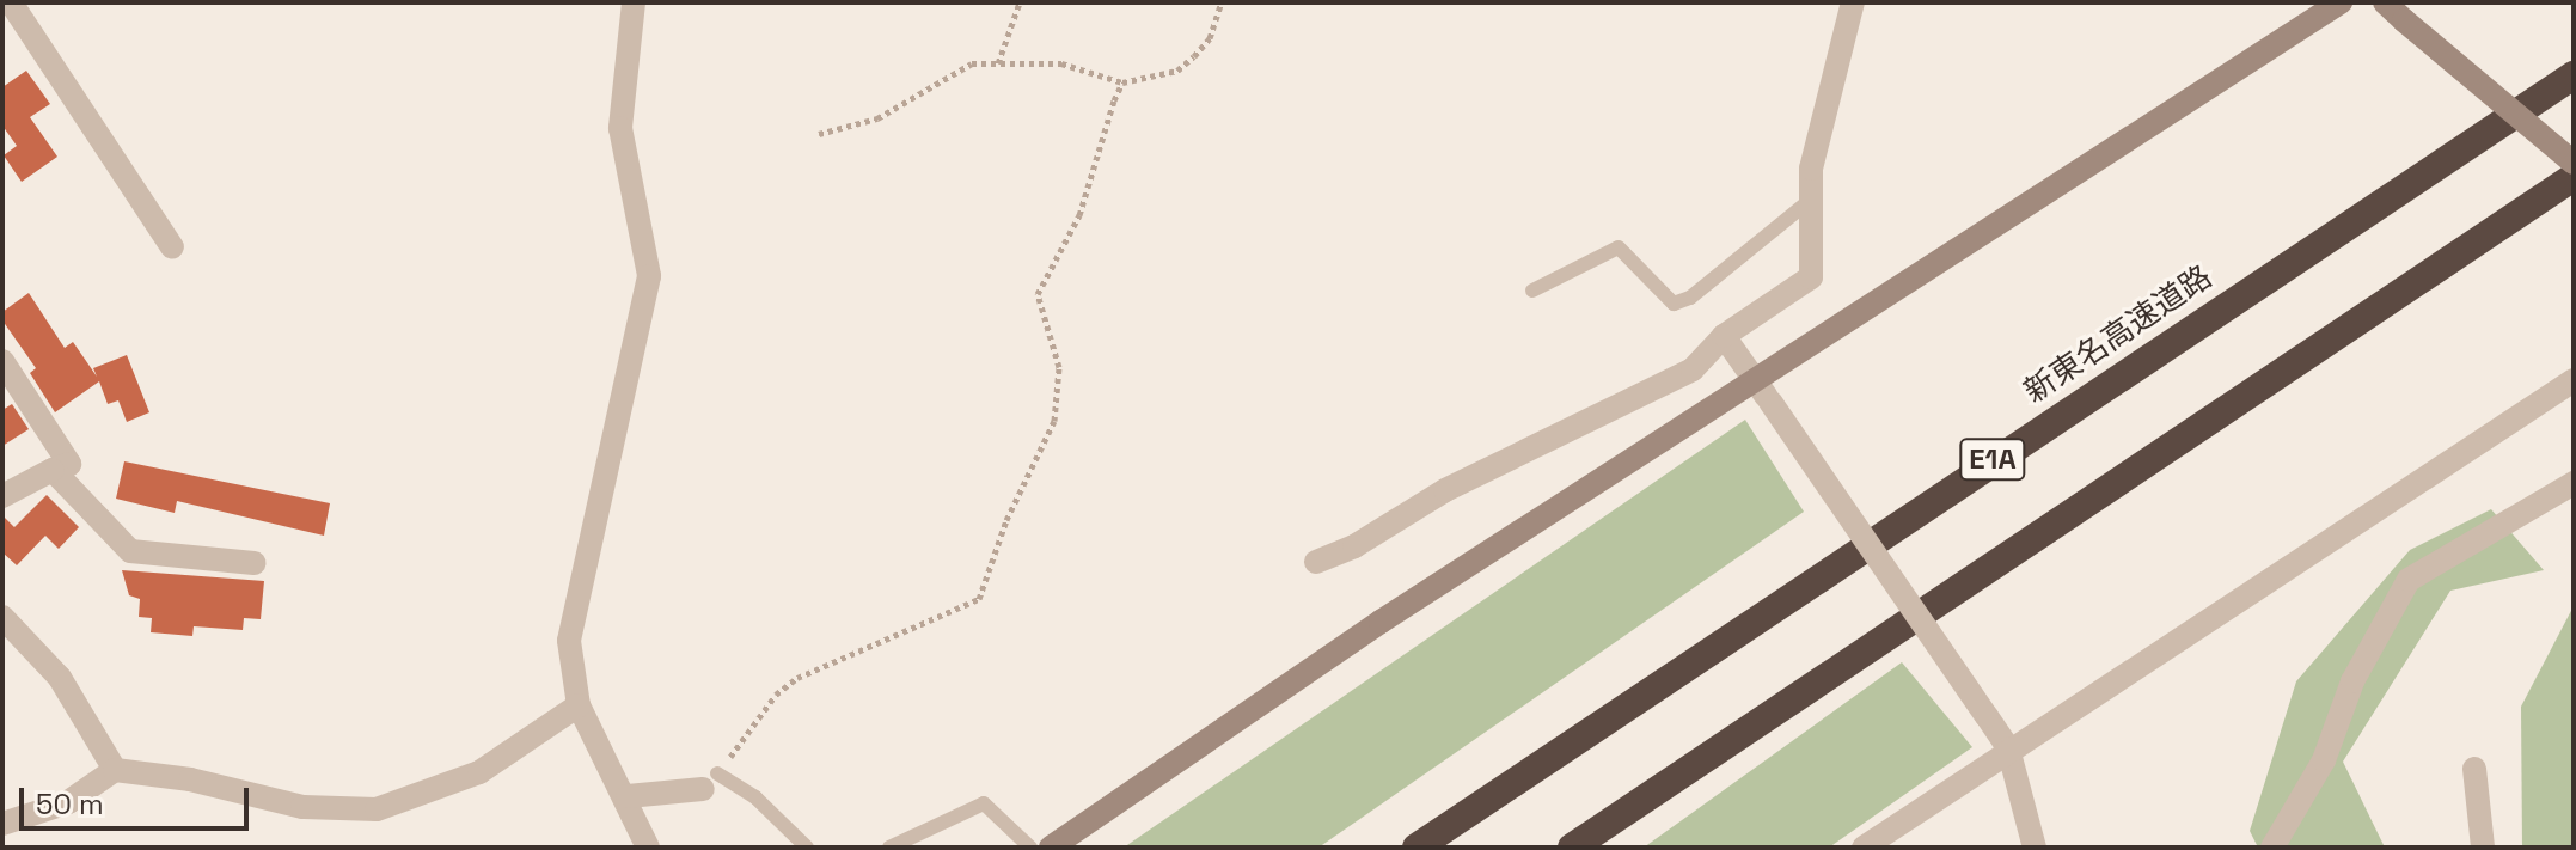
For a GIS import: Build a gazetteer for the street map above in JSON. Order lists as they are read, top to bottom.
{
  "streets": {
    "highway": ["新東名高速道路", "E1A"]
  },
  "scale_bar": "50 m"
}
